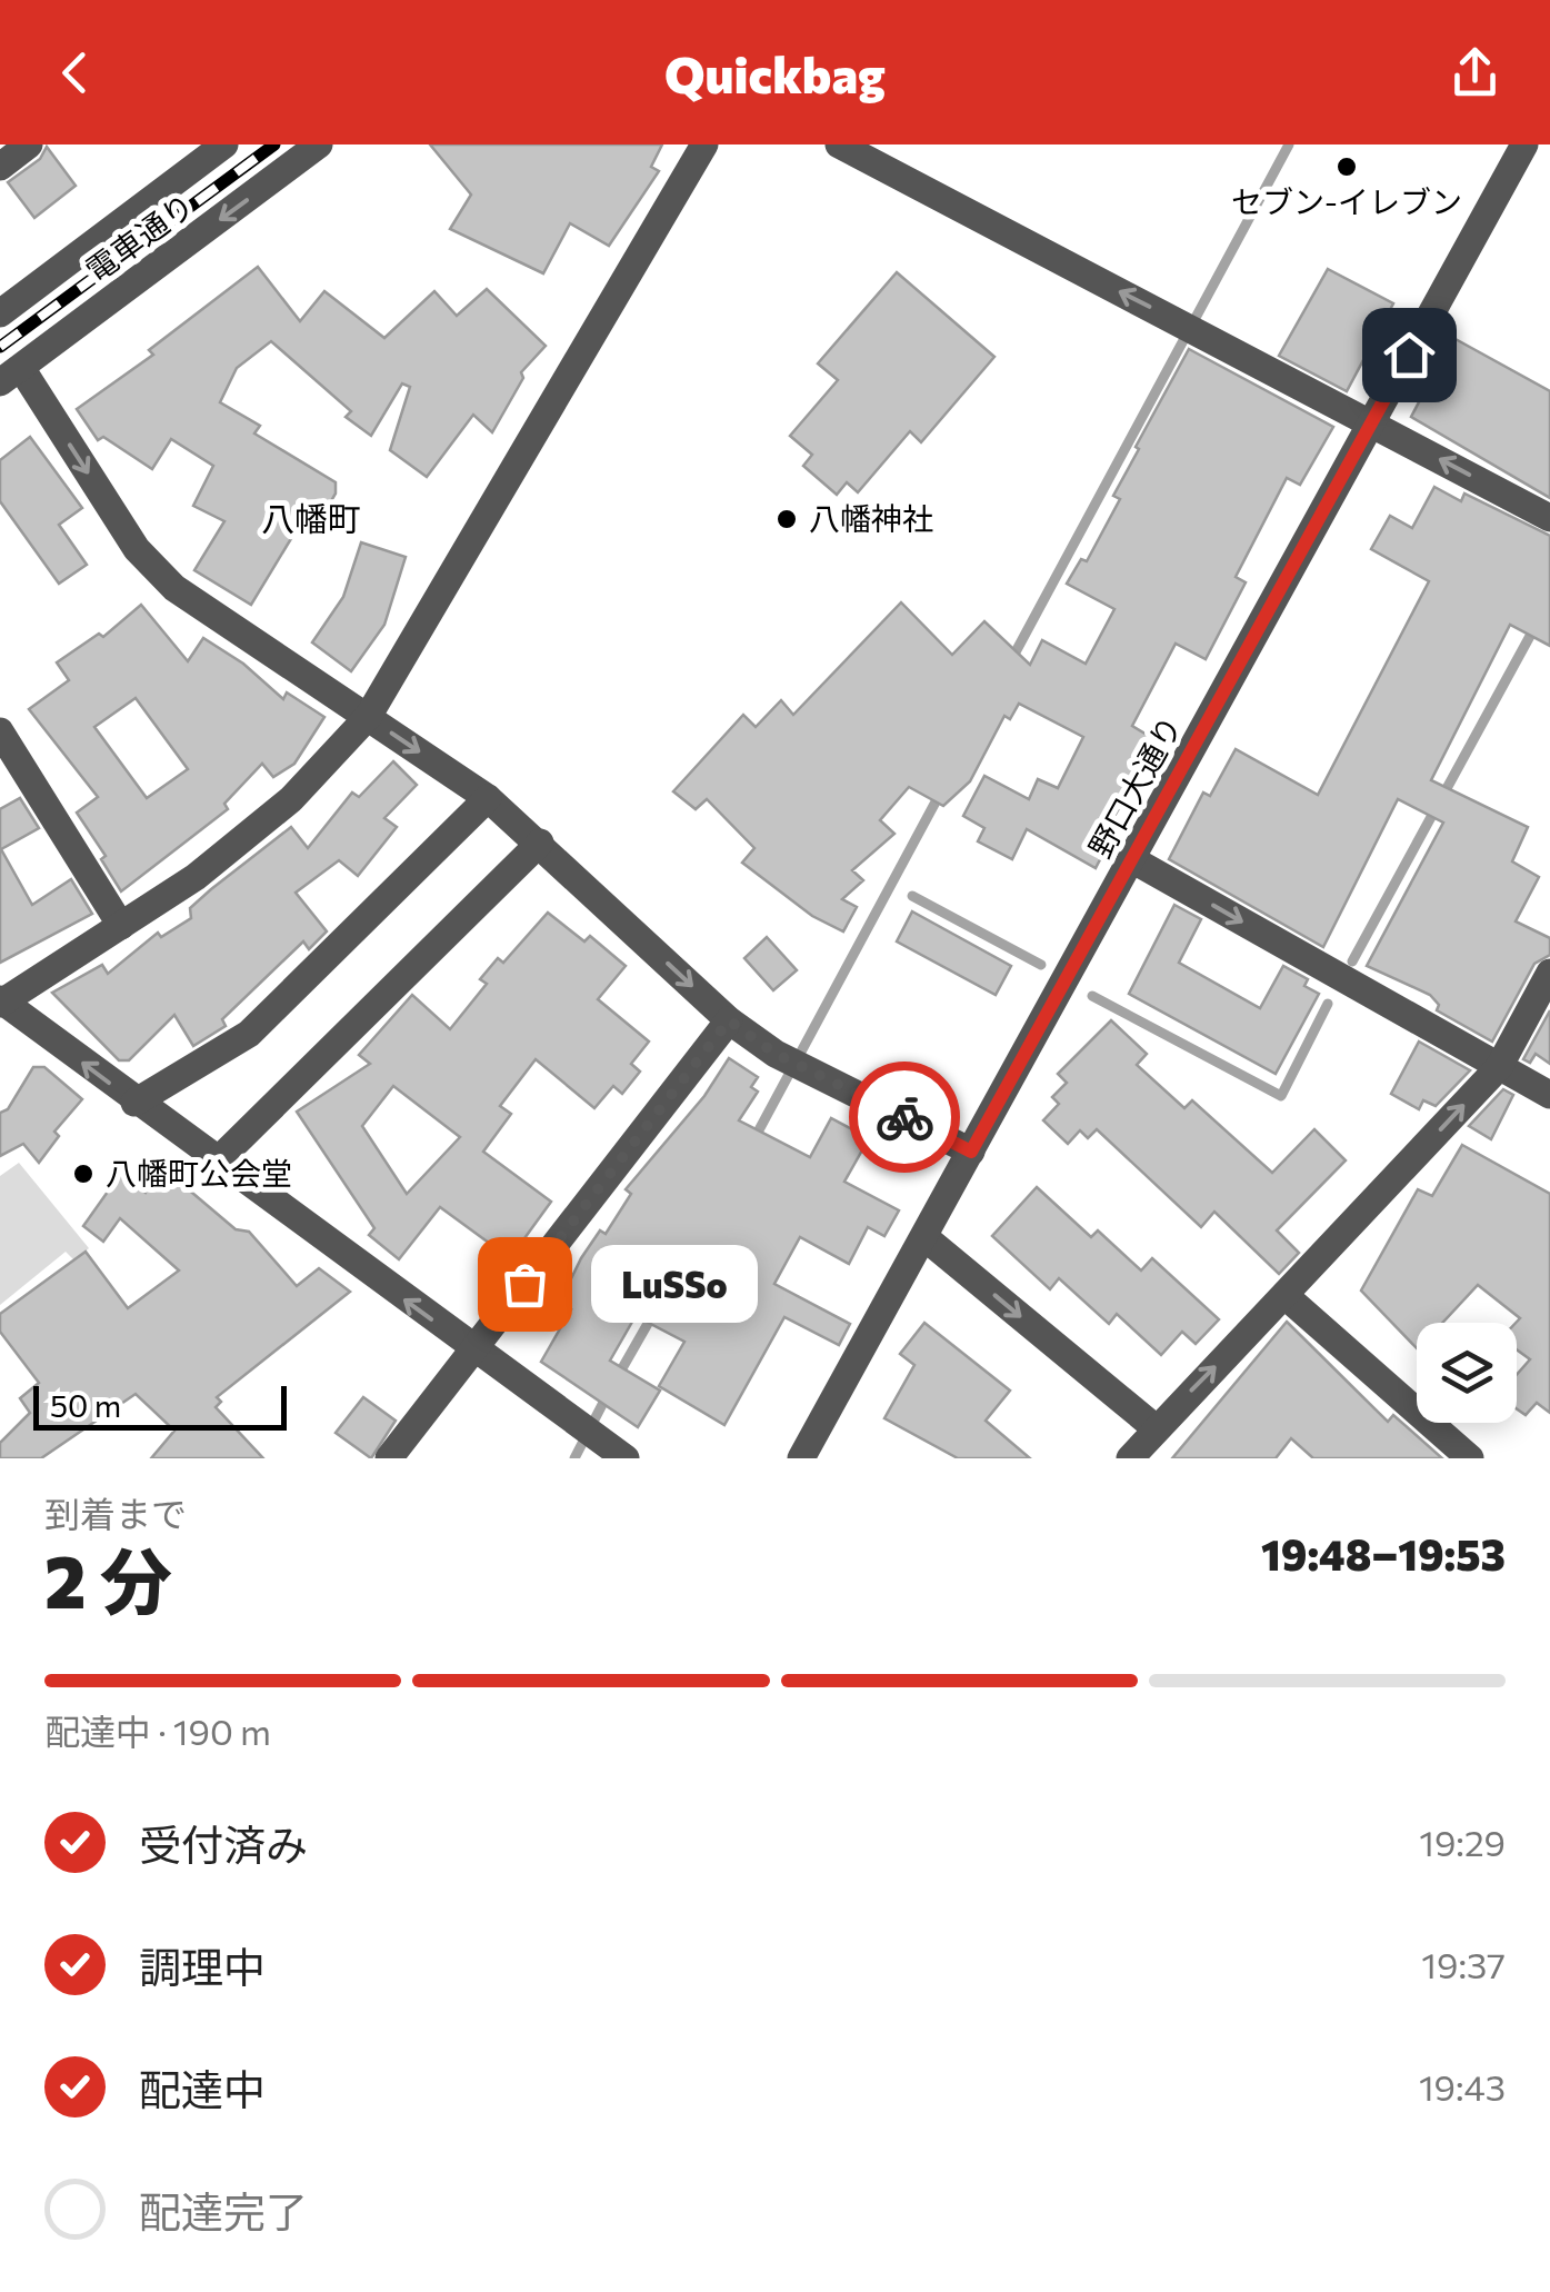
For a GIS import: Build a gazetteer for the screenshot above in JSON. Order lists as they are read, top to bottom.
{
  "streets": {
    "street": ["電車通り", "野口大通り"]
  },
  "districts": ["八幡町"],
  "places": [
    "セブン-イレブン",
    "八幡神社",
    "八幡町公会堂",
    "LuSSo"
  ],
  "scale_bar": "50 m",
  "page": {
    "header": "Quickbag",
    "bubble": "LuSSo",
    "scale": "50 m",
    "heading": ["2 分", "到着まで", "19:48–19:53"],
    "bar": "配達中 · 190 m",
    "list": [
      ["受付済み", "19:29"],
      ["調理中", "19:37"],
      ["配達中", "19:43"],
      "配達完了"
    ]
  }
}
